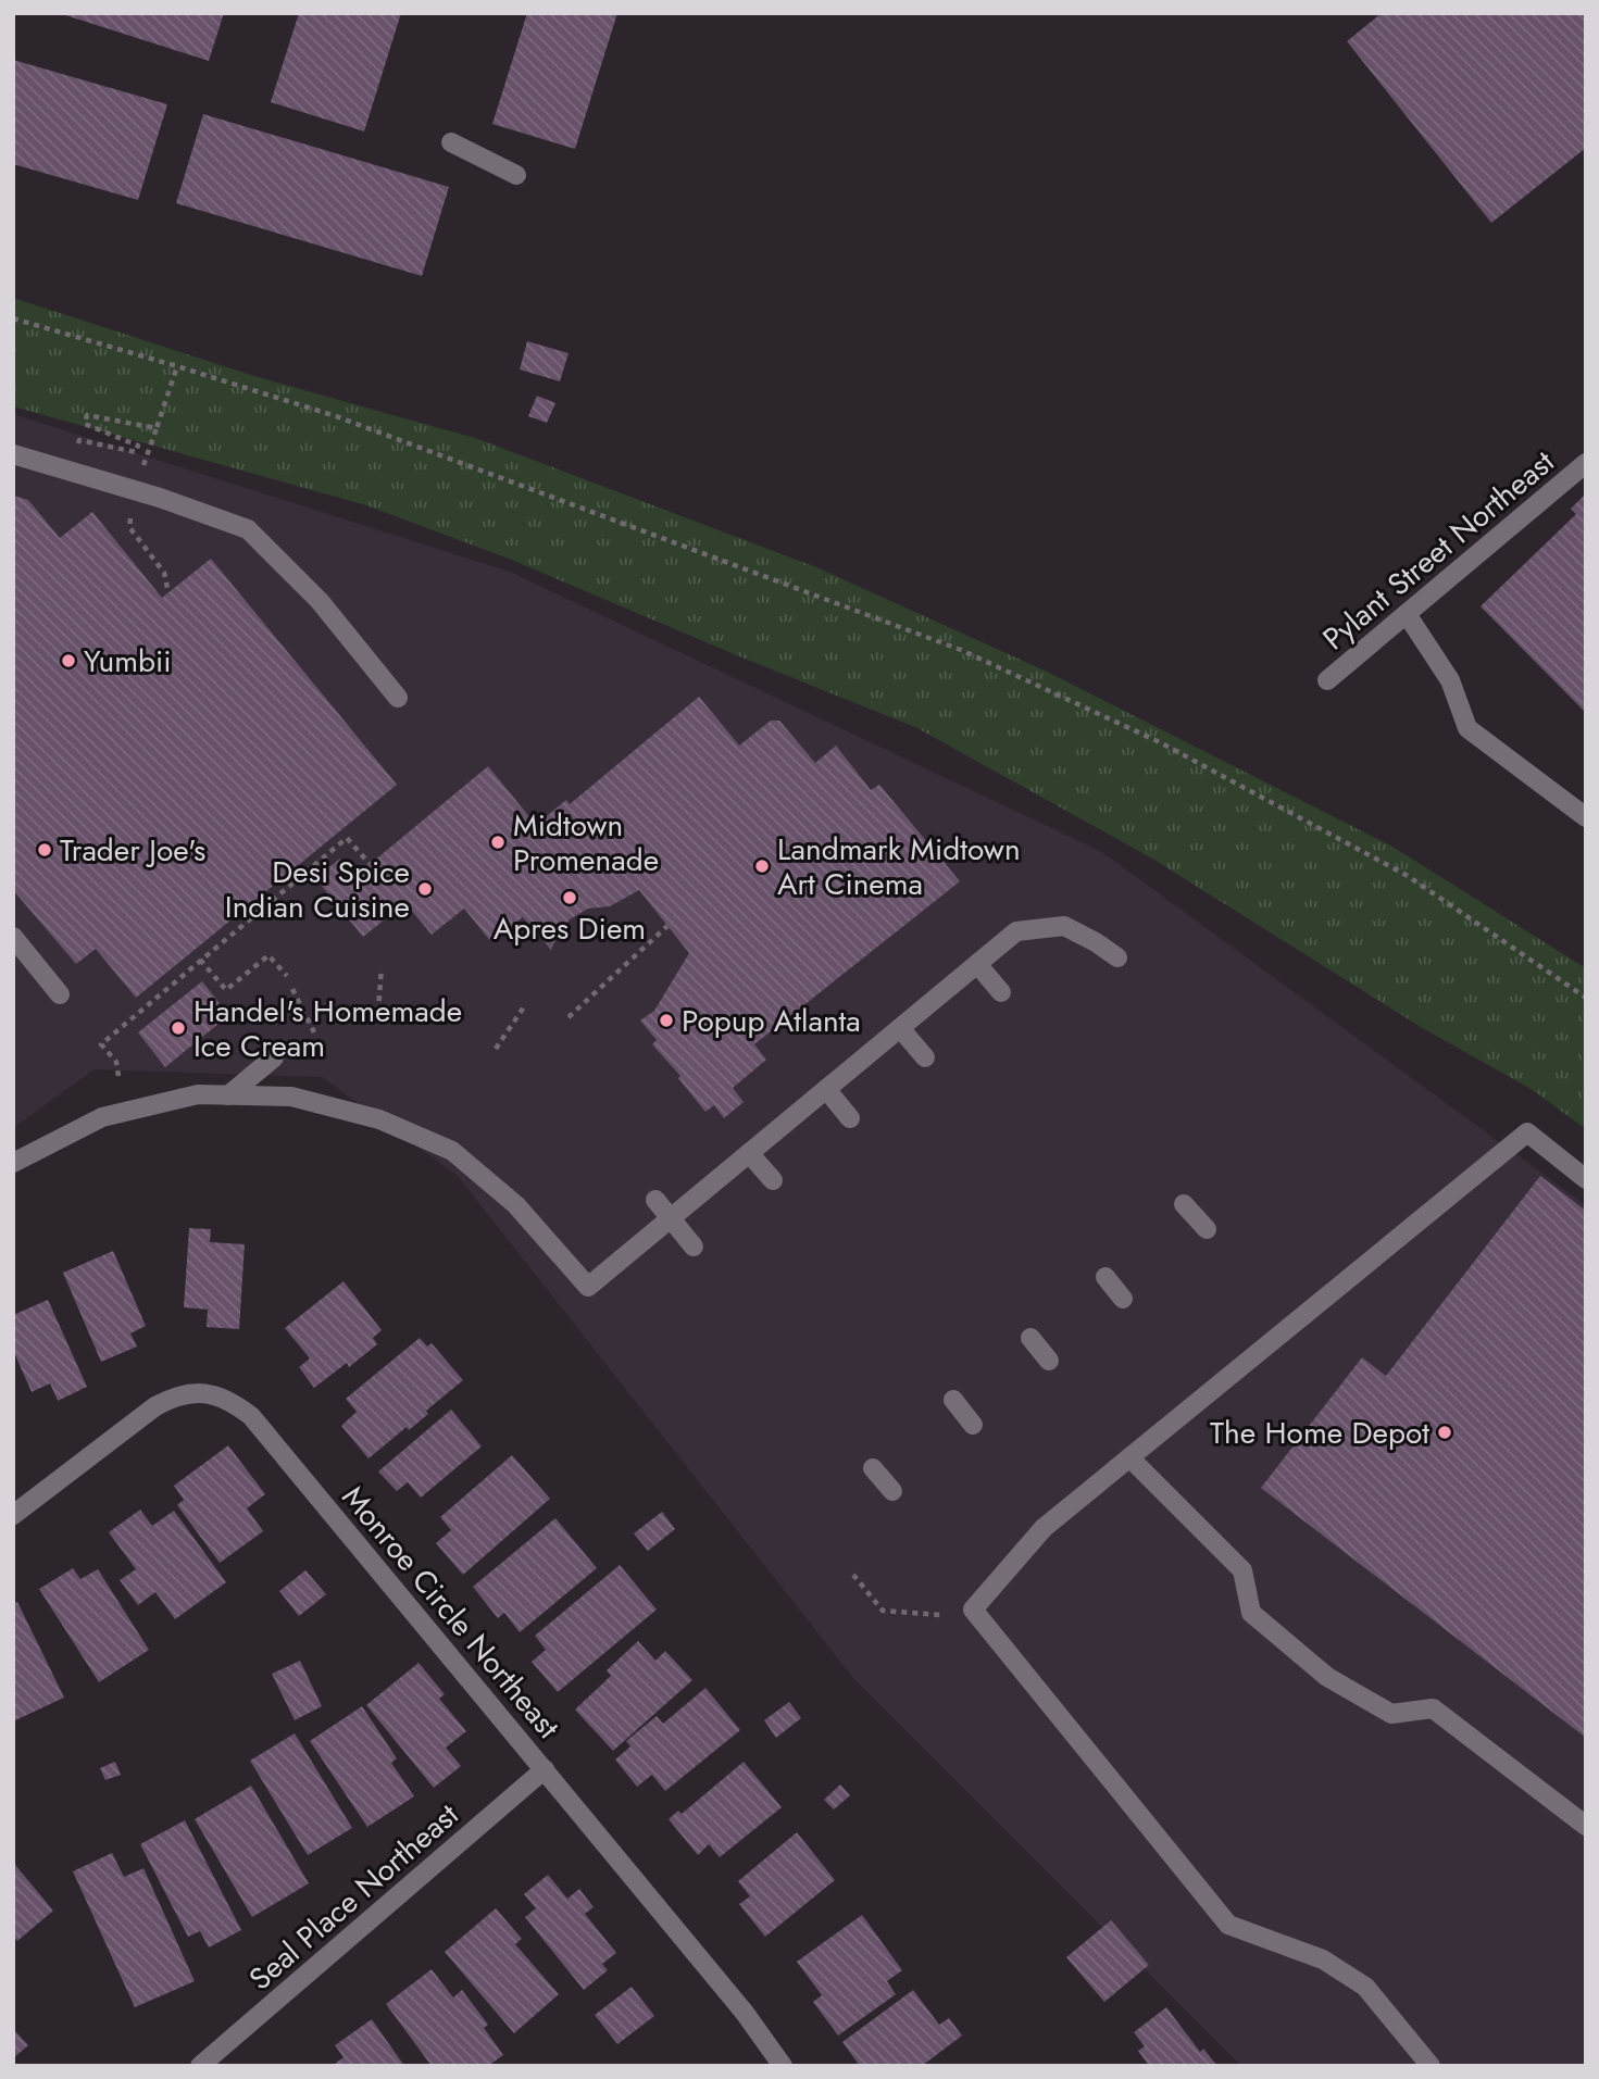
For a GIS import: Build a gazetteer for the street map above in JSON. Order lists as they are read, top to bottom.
{
  "streets": {
    "street": ["Pylant Street Northeast", "Monroe Circle Northeast", "Seal Place Northeast"]
  },
  "crossings": [
    ["Monroe Circle Northeast", "Seal Place Northeast"]
  ],
  "places": [
    "Yumbii",
    "Midtown Promenade",
    "Trader Joe's",
    "Landmark Midtown Art Cinema",
    "Desi Spice Indian Cuisine",
    "Apres Diem",
    "Popup Atlanta",
    "Handel's Homemade Ice Cream",
    "The Home Depot"
  ]
}
